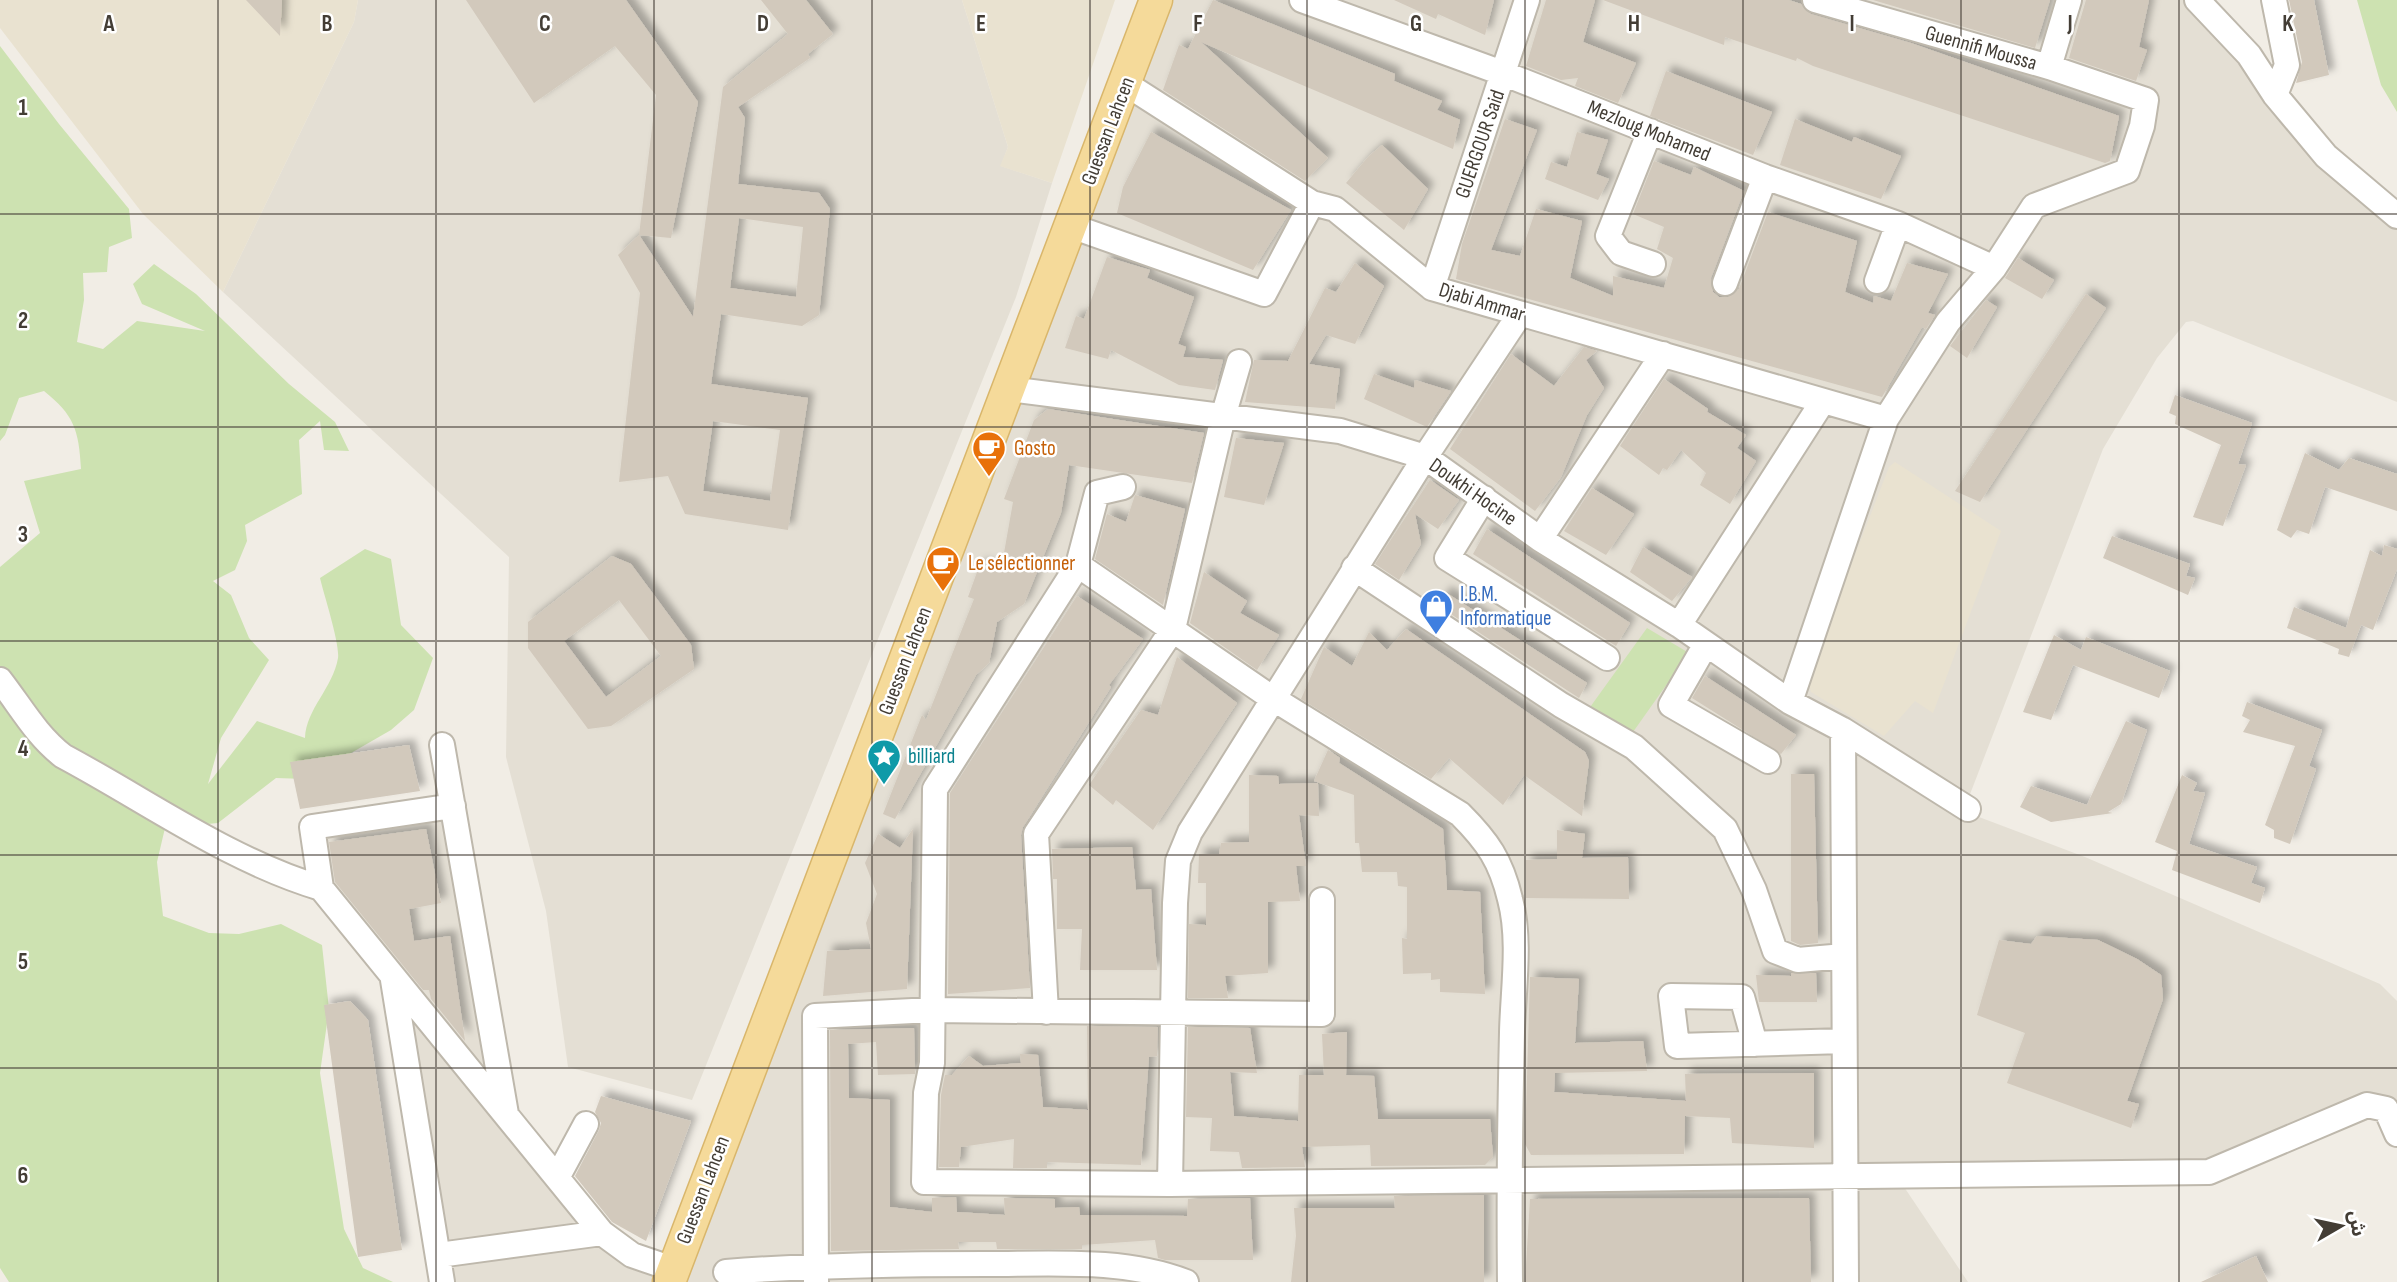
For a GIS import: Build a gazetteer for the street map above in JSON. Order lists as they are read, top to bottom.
{
  "streets": {
    "main road": ["Guessan Lahcen"],
    "street": [
      "Guennifi Moussa",
      "Mezloug Mohamed",
      "GUERGOUR Said",
      "Djabi Ammar",
      "Doukhi Hocine"
    ]
  },
  "crossings": [
    ["Guennifi Moussa", "Mezloug Mohamed"],
    ["Guessan Lahcen", "Djabi Ammar"],
    ["Guessan Lahcen", "Doukhi Hocine"],
    ["Mezloug Mohamed", "GUERGOUR Said"],
    ["GUERGOUR Said", "Djabi Ammar"]
  ],
  "places": {
    "cafe": ["Gosto", "Le sélectionner"],
    "shop": ["I.B.M. Informatique"],
    "place": ["billiard"]
  },
  "north": "right",
  "grid": {
    "columns": [
      "A",
      "B",
      "C",
      "D",
      "E",
      "F",
      "G",
      "H",
      "I",
      "J",
      "K"
    ],
    "rows": [
      "1",
      "2",
      "3",
      "4",
      "5",
      "6"
    ]
  }
}
